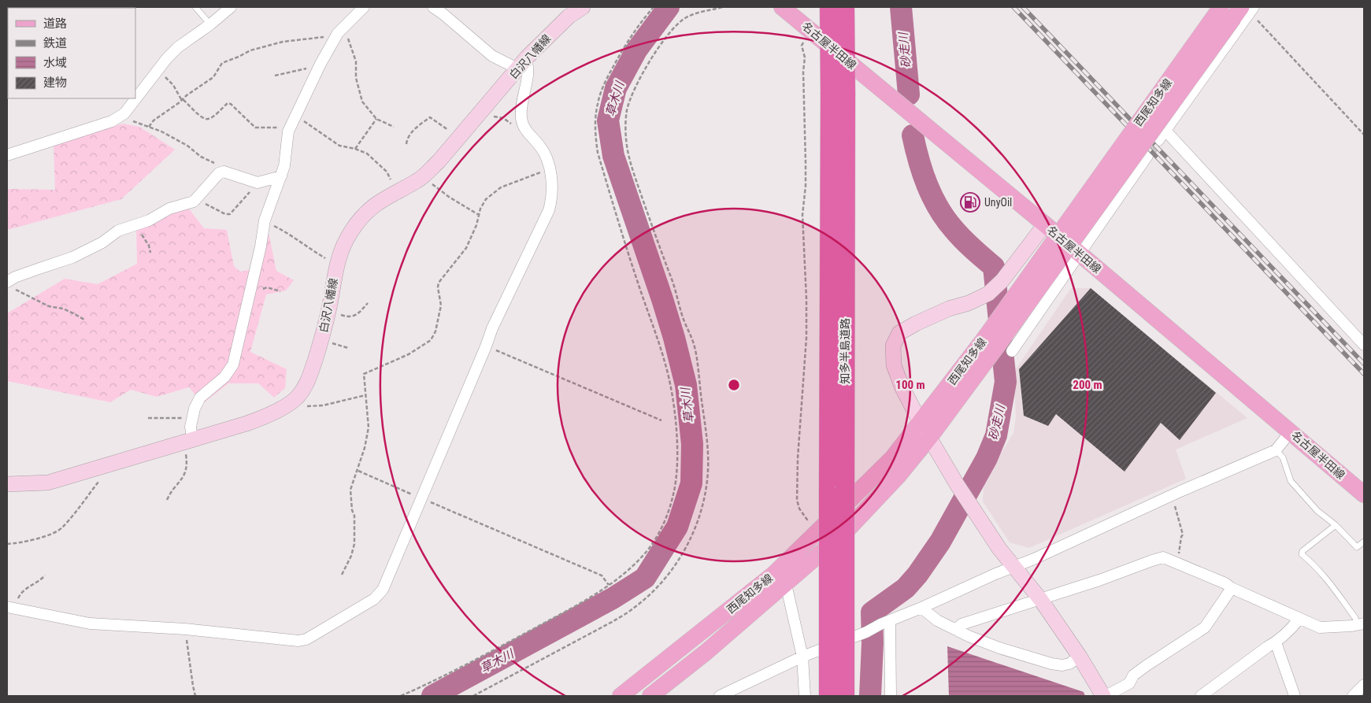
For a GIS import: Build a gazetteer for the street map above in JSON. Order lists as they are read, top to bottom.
{
  "streets": {
    "highway": ["知多半島道路"],
    "main road": ["名古屋半田線", "白沢八幡線", "西尾知多線"]
  },
  "water": ["砂走川", "草木川"],
  "places": {
    "fuel station": ["UnyOil"]
  },
  "legend": [
    "道路",
    "鉄道",
    "水域",
    "建物"
  ],
  "rings": ["100 m", "200 m"]
}
